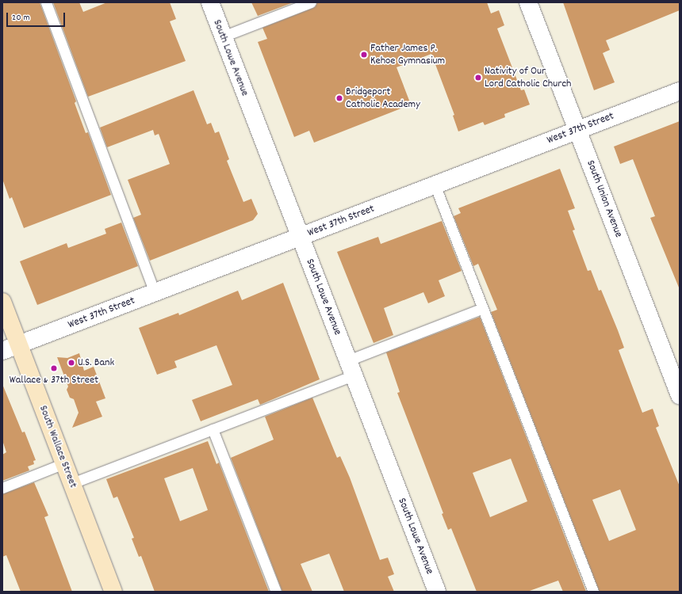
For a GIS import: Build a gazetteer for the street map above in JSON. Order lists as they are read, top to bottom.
{
  "streets": {
    "street": [
      "South Lowe Avenue",
      "West 37th Street",
      "South Union Avenue",
      "South Wallace Street"
    ]
  },
  "crossings": [
    ["South Lowe Avenue", "West 37th Street"],
    ["West 37th Street", "South Union Avenue"],
    ["West 37th Street", "South Wallace Street"]
  ],
  "places": [
    "Father James P. Kehoe Gymnasium",
    "Nativity of Our Lord Catholic Church",
    "Bridgeport Catholic Academy",
    "U.S. Bank",
    "Wallace & 37th Street"
  ],
  "scale_bar": "20 m"
}
